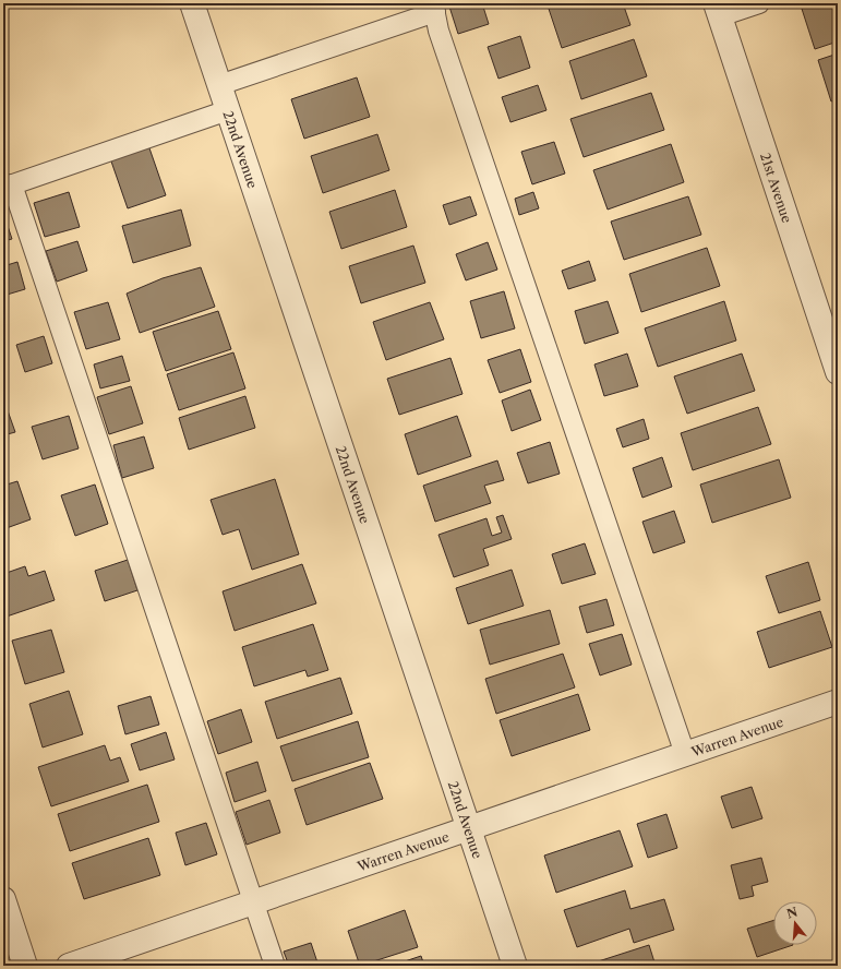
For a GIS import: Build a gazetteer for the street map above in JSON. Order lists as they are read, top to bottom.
{
  "streets": {
    "street": ["22nd Avenue", "21st Avenue", "Warren Avenue"]
  },
  "crossings": [
    ["22nd Avenue", "Warren Avenue"]
  ],
  "north": "top"
}
